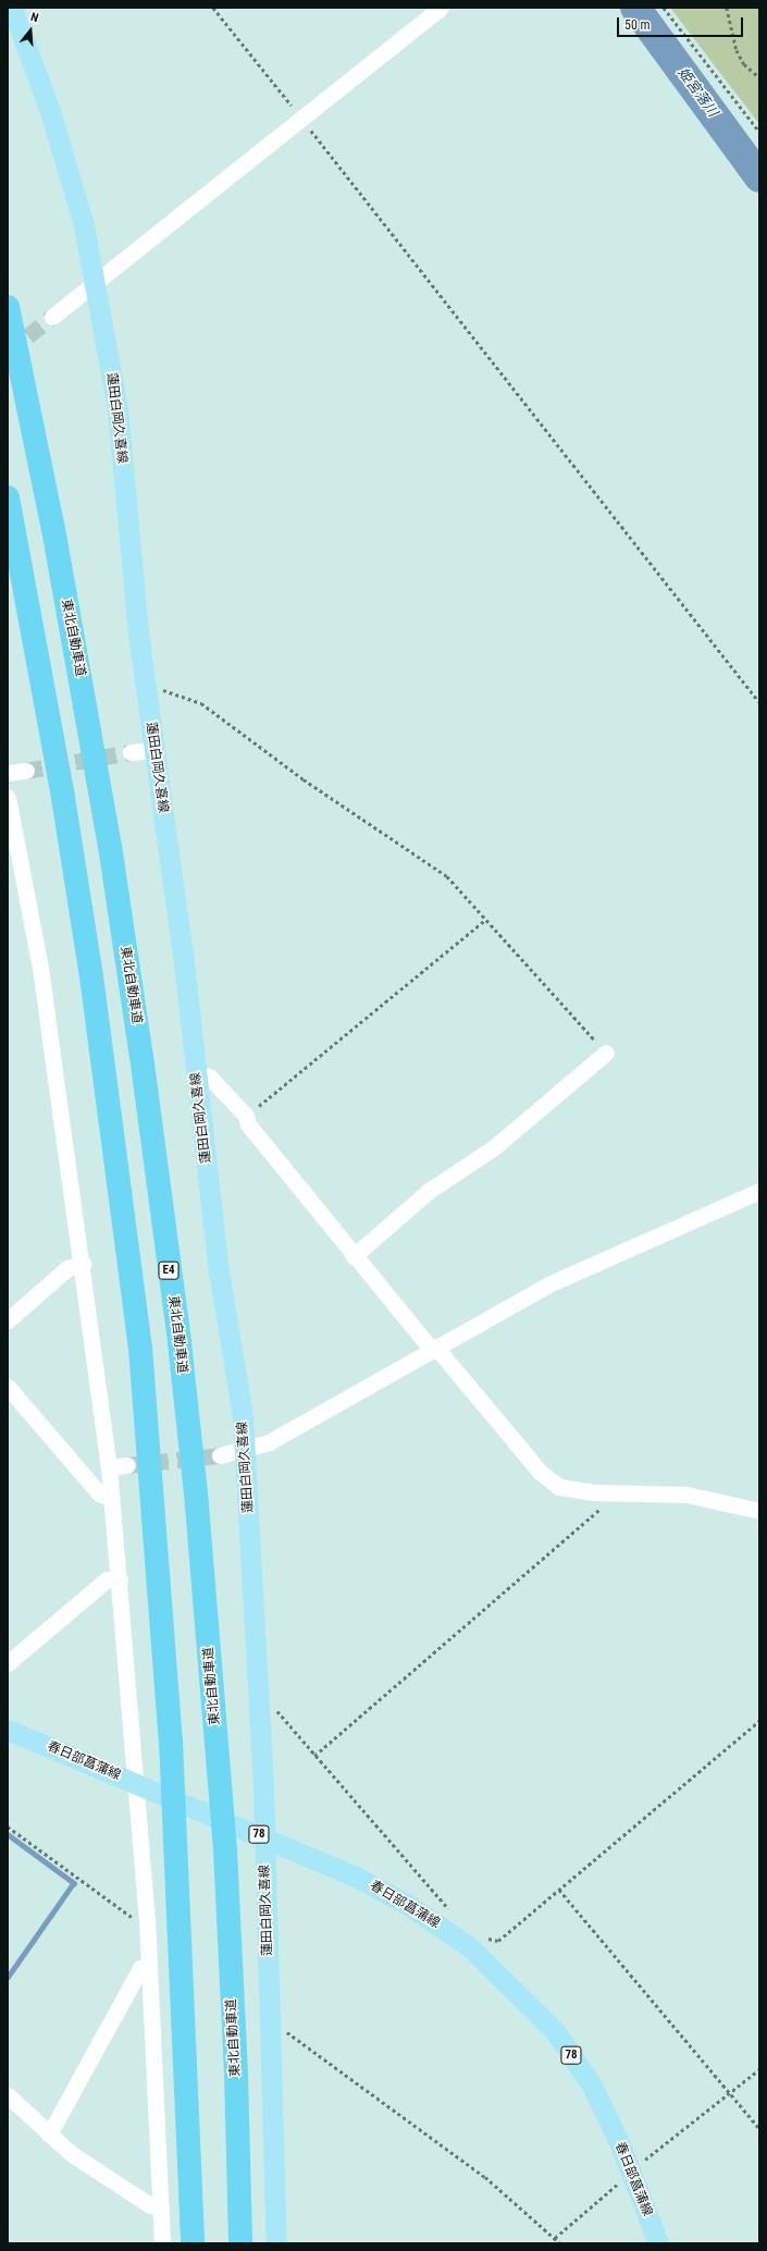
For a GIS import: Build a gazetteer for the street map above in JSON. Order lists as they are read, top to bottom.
{
  "streets": {
    "highway": ["東北自動車道", "E4"],
    "main road": ["蓮田白岡久喜線", "春日部菖蒲線", "78"]
  },
  "water": ["姫宮落川"],
  "scale_bar": "50 m",
  "north": "top"
}
